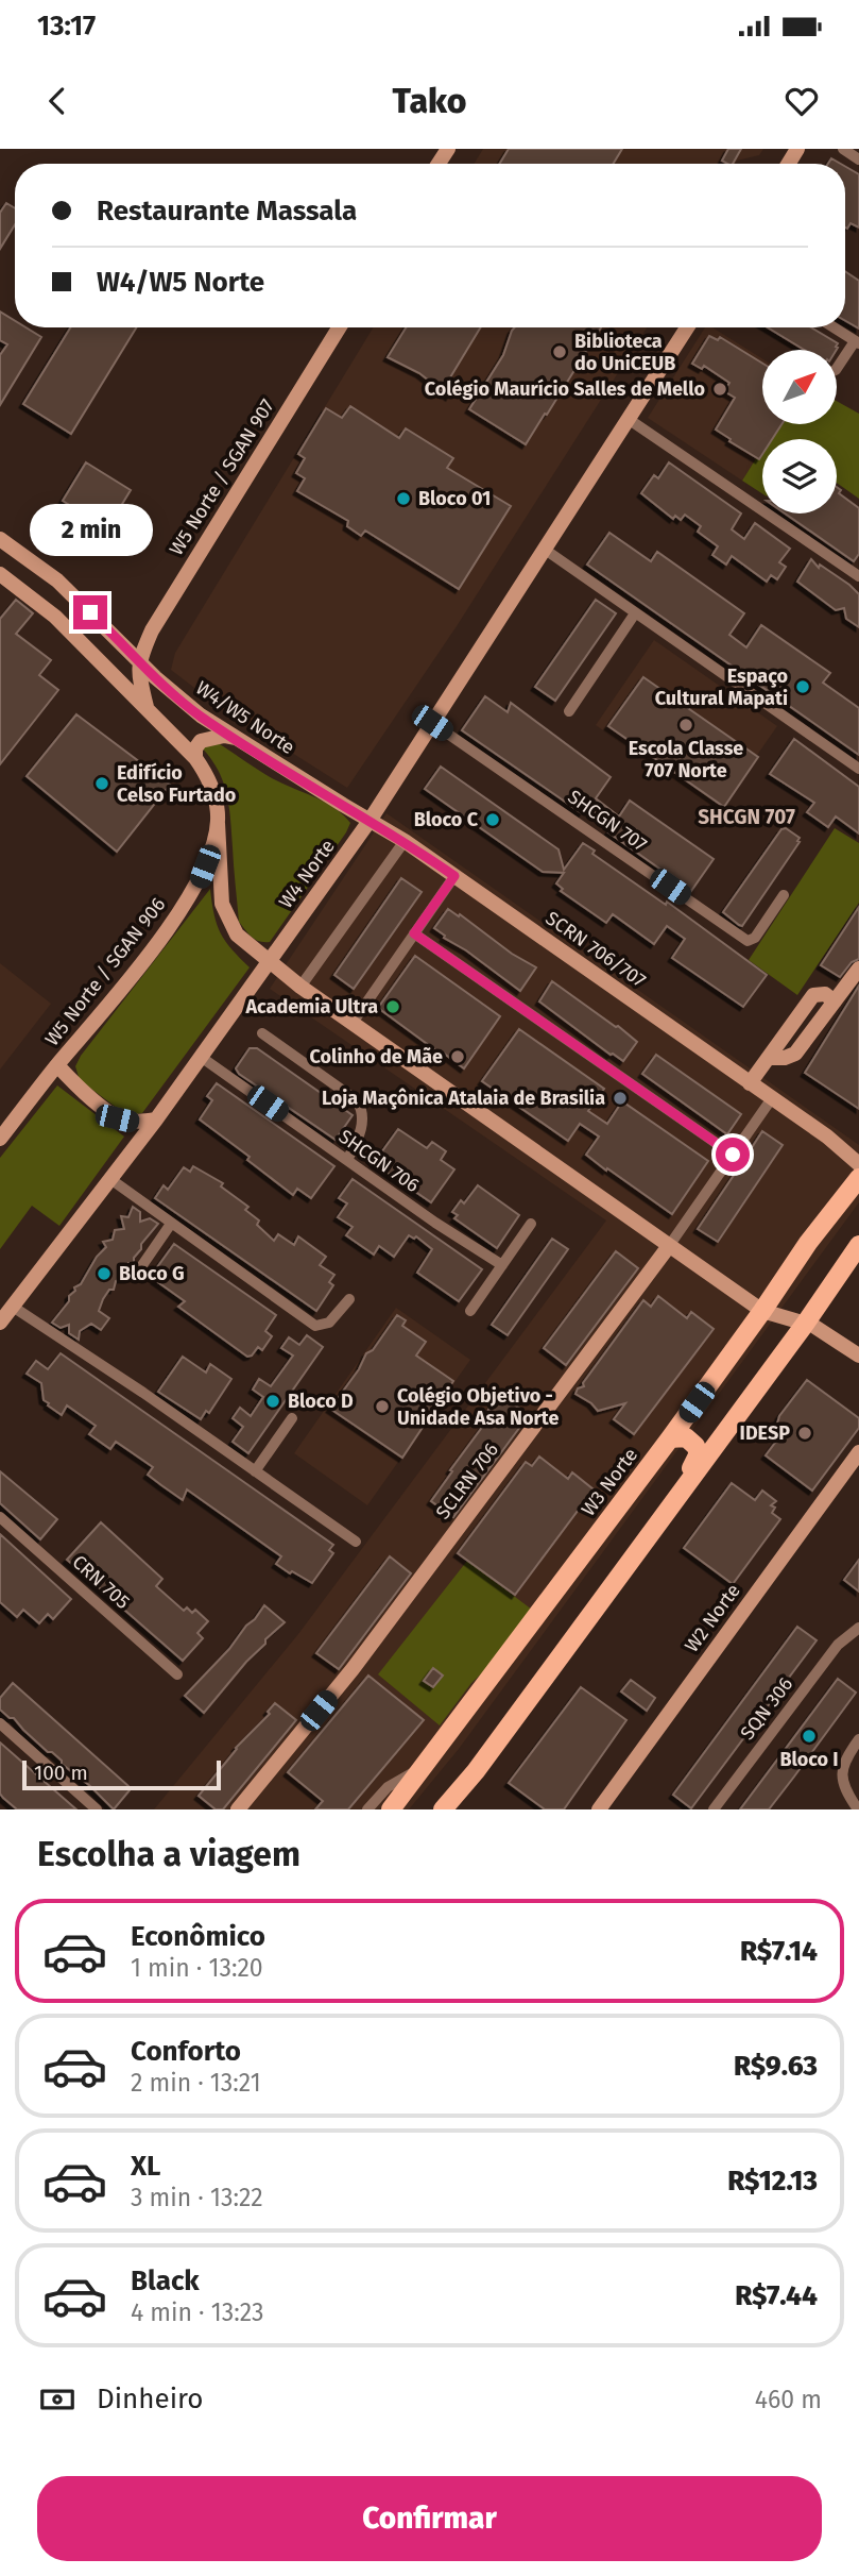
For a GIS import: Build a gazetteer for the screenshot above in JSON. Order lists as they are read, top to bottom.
{
  "streets": {
    "main road": [
      "W5 Norte / SGAN 907",
      "W4/W5 Norte",
      "W4 Norte",
      "SCRN 706/707",
      "W5 Norte / SGAN 906",
      "SCLRN 706",
      "W3 Norte",
      "W2 Norte"
    ],
    "street": [
      "SHCGN 707",
      "SHCGN 706",
      "CRN 705",
      "SQN 306"
    ]
  },
  "crossings": [
    ["W5 Norte / SGAN 907", "W4/W5 Norte"],
    ["W4/W5 Norte", "W4 Norte"],
    ["W4/W5 Norte", "SCRN 706/707"],
    ["SHCGN 707", "W4 Norte"],
    ["W4 Norte", "SHCGN 706"]
  ],
  "districts": ["SHCGN 707"],
  "places": [
    "Biblioteca do UniCEUB",
    "Colégio Maurício Salles de Mello",
    "Bloco 01",
    "Espaço Cultural Mapati",
    "Escola Classe 707 Norte",
    "Edifício Celso Furtado",
    "Bloco C",
    "Academia Ultra",
    "Colinho de Mãe",
    "Loja Maçônica Atalaia de Brasilia",
    "Bloco G",
    "Bloco D",
    "Colégio Objetivo - Unidade Asa Norte",
    "IDESP",
    "Bloco I"
  ],
  "scale_bar": "100 m",
  "north": "top right",
  "page": {
    "status": "13:17",
    "header": "Tako",
    "banner": ["Restaurante Massala", "W4/W5 Norte"],
    "bubble": "2 min",
    "scale": "100 m",
    "heading": "Escolha a viagem",
    "list": [
      {
        "name": "Econômico",
        "note": "1 min · 13:20",
        "value": "R$7.14"
      },
      {
        "name": "Conforto",
        "note": "2 min · 13:21",
        "value": "R$9.63"
      },
      {
        "name": "XL",
        "note": "3 min · 13:22",
        "value": "R$12.13"
      },
      {
        "name": "Black",
        "note": "4 min · 13:23",
        "value": "R$7.44"
      }
    ],
    "pay": ["Dinheiro", "460 m"],
    "buttons": "Confirmar"
  }
}
